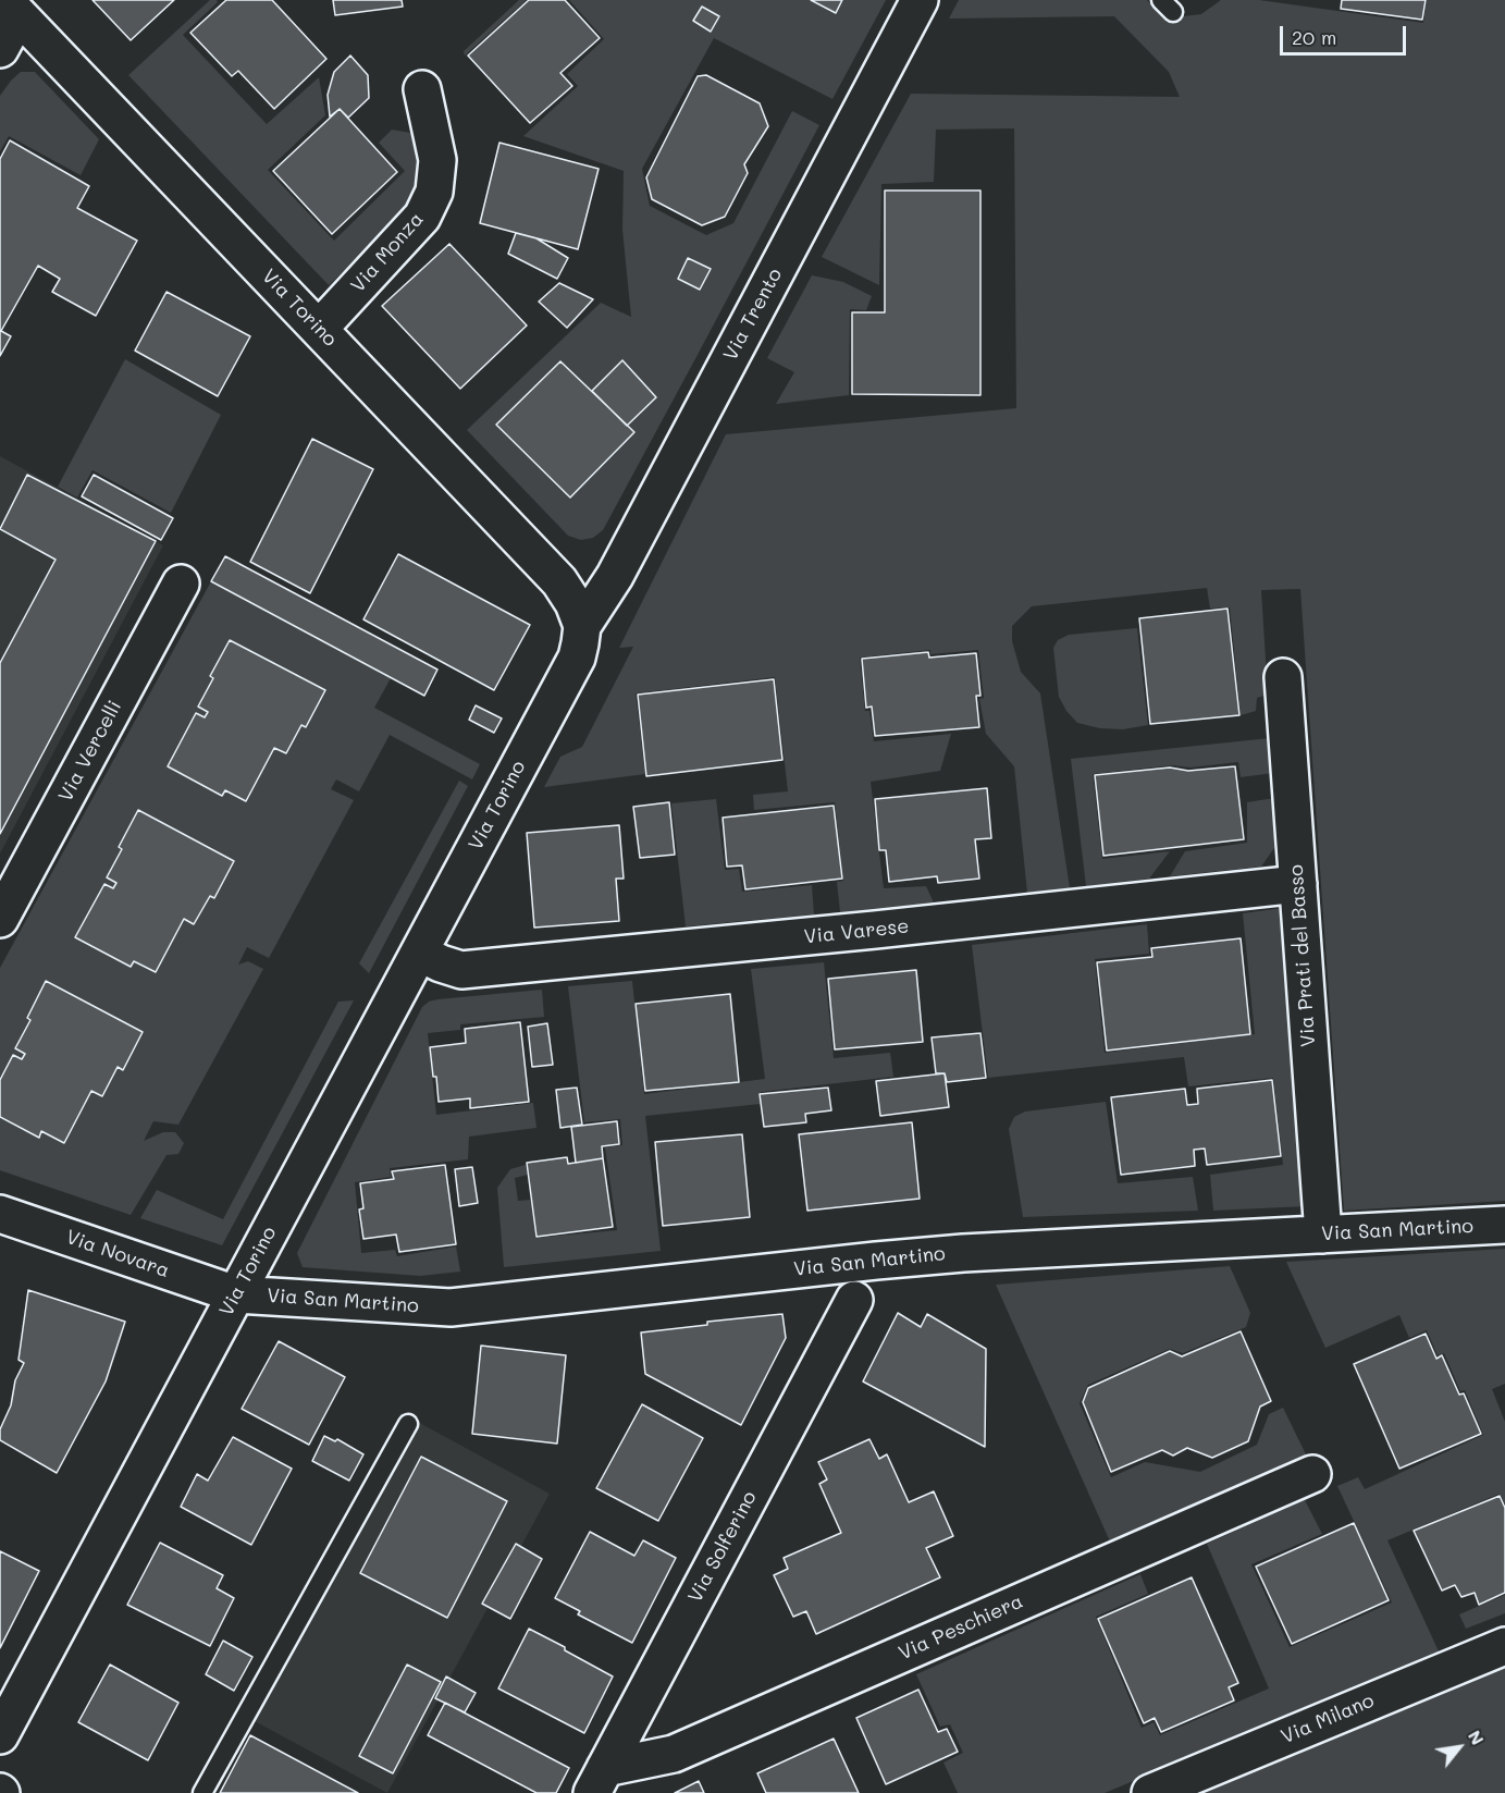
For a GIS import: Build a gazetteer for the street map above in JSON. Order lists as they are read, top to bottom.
{
  "streets": {
    "street": [
      "Via Monza",
      "Via Torino",
      "Via Trento",
      "Via Vercelli",
      "Via Varese",
      "Via Prati del Basso",
      "Via San Martino",
      "Via Novara",
      "Via Solferino",
      "Via Peschiera",
      "Via Milano"
    ]
  },
  "crossings": [
    ["Via Monza", "Via Torino"],
    ["Via Torino", "Via Trento"],
    ["Via Torino", "Via Varese"],
    ["Via Torino", "Via San Martino"],
    ["Via Torino", "Via Novara"],
    ["Via Varese", "Via Prati del Basso"],
    ["Via Prati del Basso", "Via San Martino"],
    ["Via San Martino", "Via Novara"],
    ["Via Solferino", "Via Peschiera"]
  ],
  "scale_bar": "20 m",
  "north": "top right"
}
